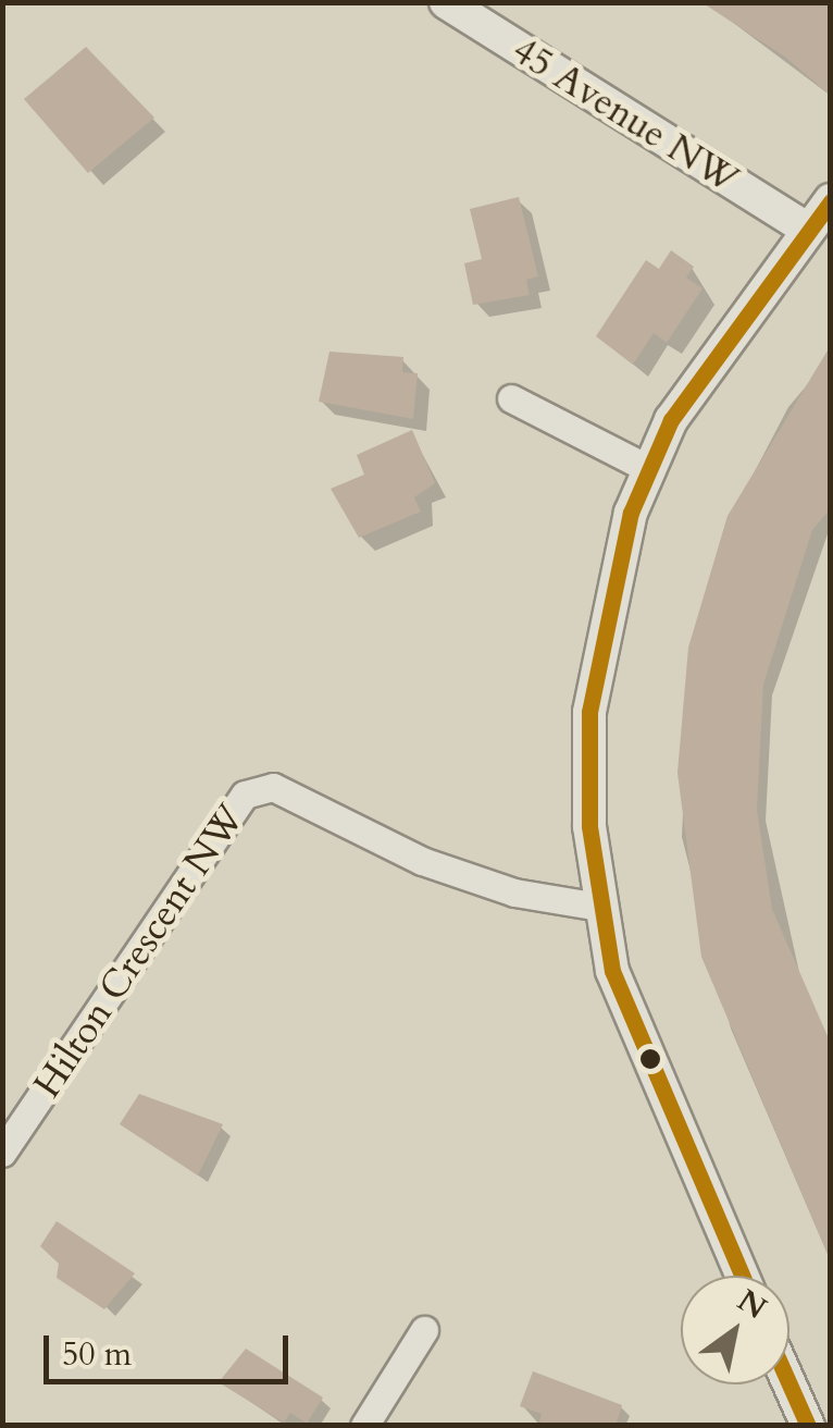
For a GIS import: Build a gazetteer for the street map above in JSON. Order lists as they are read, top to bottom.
{
  "streets": {
    "street": ["45 Avenue NW", "Hilton Crescent NW"]
  },
  "scale_bar": "50 m",
  "north": "top right"
}
